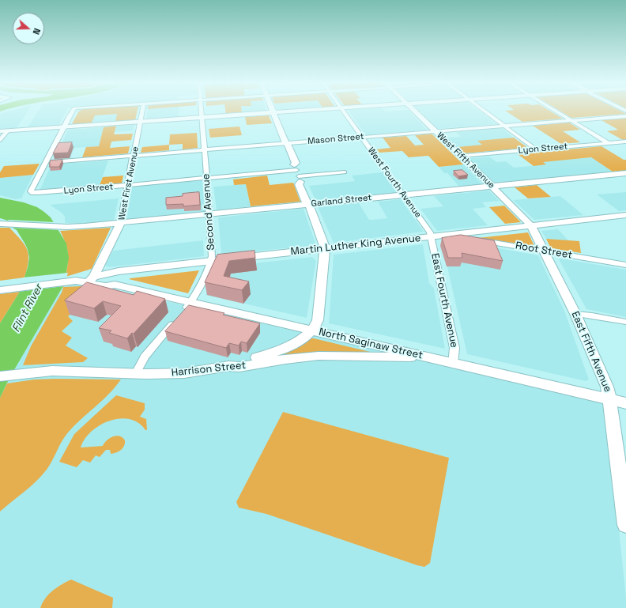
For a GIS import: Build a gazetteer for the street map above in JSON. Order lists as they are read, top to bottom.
{
  "streets": {
    "street": [
      "Mason Street",
      "Lyon Street",
      "West Fifth Avenue",
      "West Fourth Avenue",
      "West First Avenue",
      "Garland Street",
      "Second Avenue",
      "Martin Luther King Avenue",
      "Root Street",
      "East Fourth Avenue",
      "North Saginaw Street",
      "East Fifth Avenue",
      "Harrison Street"
    ]
  },
  "crossings": [
    ["Mason Street", "Lyon Street"],
    ["Mason Street", "West Fifth Avenue"],
    ["Mason Street", "West Fourth Avenue"],
    ["Mason Street", "West First Avenue"],
    ["Mason Street", "Second Avenue"],
    ["Lyon Street", "West Fifth Avenue"],
    ["Lyon Street", "West First Avenue"],
    ["Lyon Street", "Second Avenue"],
    ["West Fifth Avenue", "Garland Street"],
    ["West Fifth Avenue", "Martin Luther King Avenue"],
    ["West Fifth Avenue", "East Fifth Avenue"],
    ["West Fourth Avenue", "Garland Street"],
    ["West Fourth Avenue", "Martin Luther King Avenue"],
    ["West Fourth Avenue", "East Fourth Avenue"],
    ["West First Avenue", "Garland Street"],
    ["West First Avenue", "Martin Luther King Avenue"],
    ["West First Avenue", "North Saginaw Street"],
    ["Garland Street", "Second Avenue"],
    ["Second Avenue", "Martin Luther King Avenue"],
    ["Second Avenue", "North Saginaw Street"],
    ["Second Avenue", "Harrison Street"],
    ["Martin Luther King Avenue", "Root Street"],
    ["Martin Luther King Avenue", "East Fourth Avenue"],
    ["Martin Luther King Avenue", "North Saginaw Street"],
    ["Martin Luther King Avenue", "East Fifth Avenue"],
    ["Root Street", "East Fifth Avenue"],
    ["East Fourth Avenue", "North Saginaw Street"],
    ["North Saginaw Street", "East Fifth Avenue"],
    ["North Saginaw Street", "Harrison Street"]
  ],
  "water": ["Flint River"],
  "north": "right"
}
